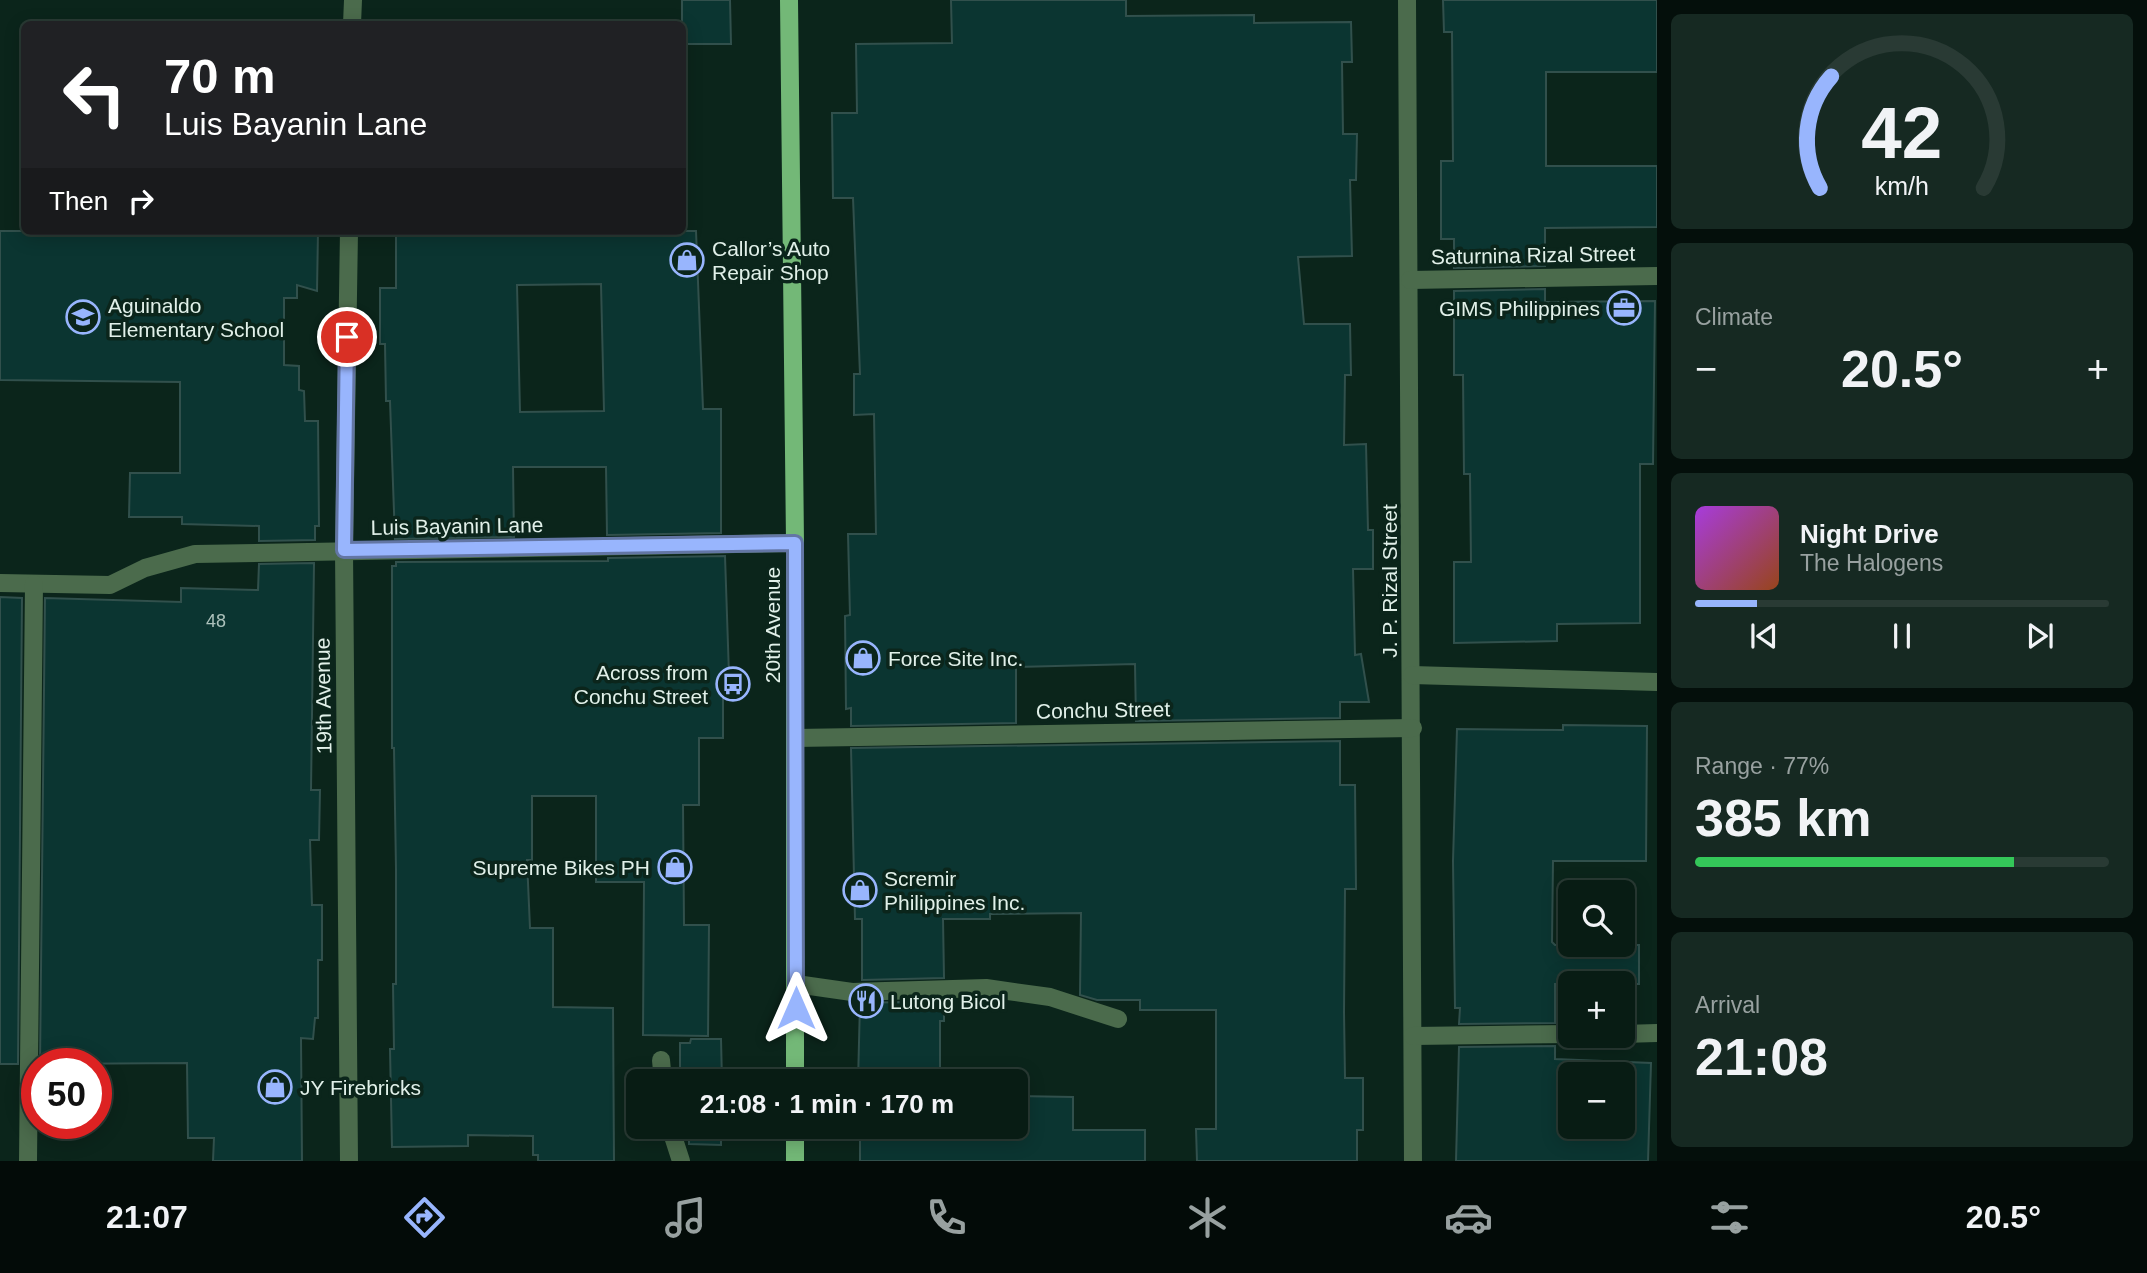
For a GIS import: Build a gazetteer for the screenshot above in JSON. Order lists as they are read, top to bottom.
{
  "streets": {
    "main road": ["20th Avenue"],
    "street": [
      "Saturnina Rizal Street",
      "Luis Bayanin Lane",
      "J. P. Rizal Street",
      "19th Avenue",
      "Conchu Street"
    ]
  },
  "crossings": [
    ["Saturnina Rizal Street", "J. P. Rizal Street"],
    ["Luis Bayanin Lane", "20th Avenue"],
    ["Luis Bayanin Lane", "19th Avenue"],
    ["J. P. Rizal Street", "Conchu Street"],
    ["20th Avenue", "Conchu Street"]
  ],
  "places": {
    "shop": [
      "Callor’s Auto Repair Shop",
      "Force Site Inc.",
      "Supreme Bikes PH",
      "Scremir Philippines Inc.",
      "JY Firebricks"
    ],
    "office": ["GIMS Philippines"],
    "school or university": ["Aguinaldo Elementary School"],
    "bus stop": ["Across from Conchu Street"],
    "restaurant": ["Lutong Bicol"]
  },
  "house_numbers": ["48"],
  "page": {
    "turn": ["70 m", "Luis Bayanin Lane"],
    "then": "Then",
    "tile": [
      "Climate",
      ["Range · 77%", "385 km"],
      ["Arrival", "21:08"]
    ],
    "heat": ["−", "20.5°", "+"],
    "song": ["Night Drive", "The Halogens"],
    "map_buttons": ["+", "−"],
    "limit": "50",
    "trip": "21:08 · 1 min · 170 m",
    "tabs": ["21:07", "20.5°"],
    "gauge": ["42", "km/h"]
  }
}
